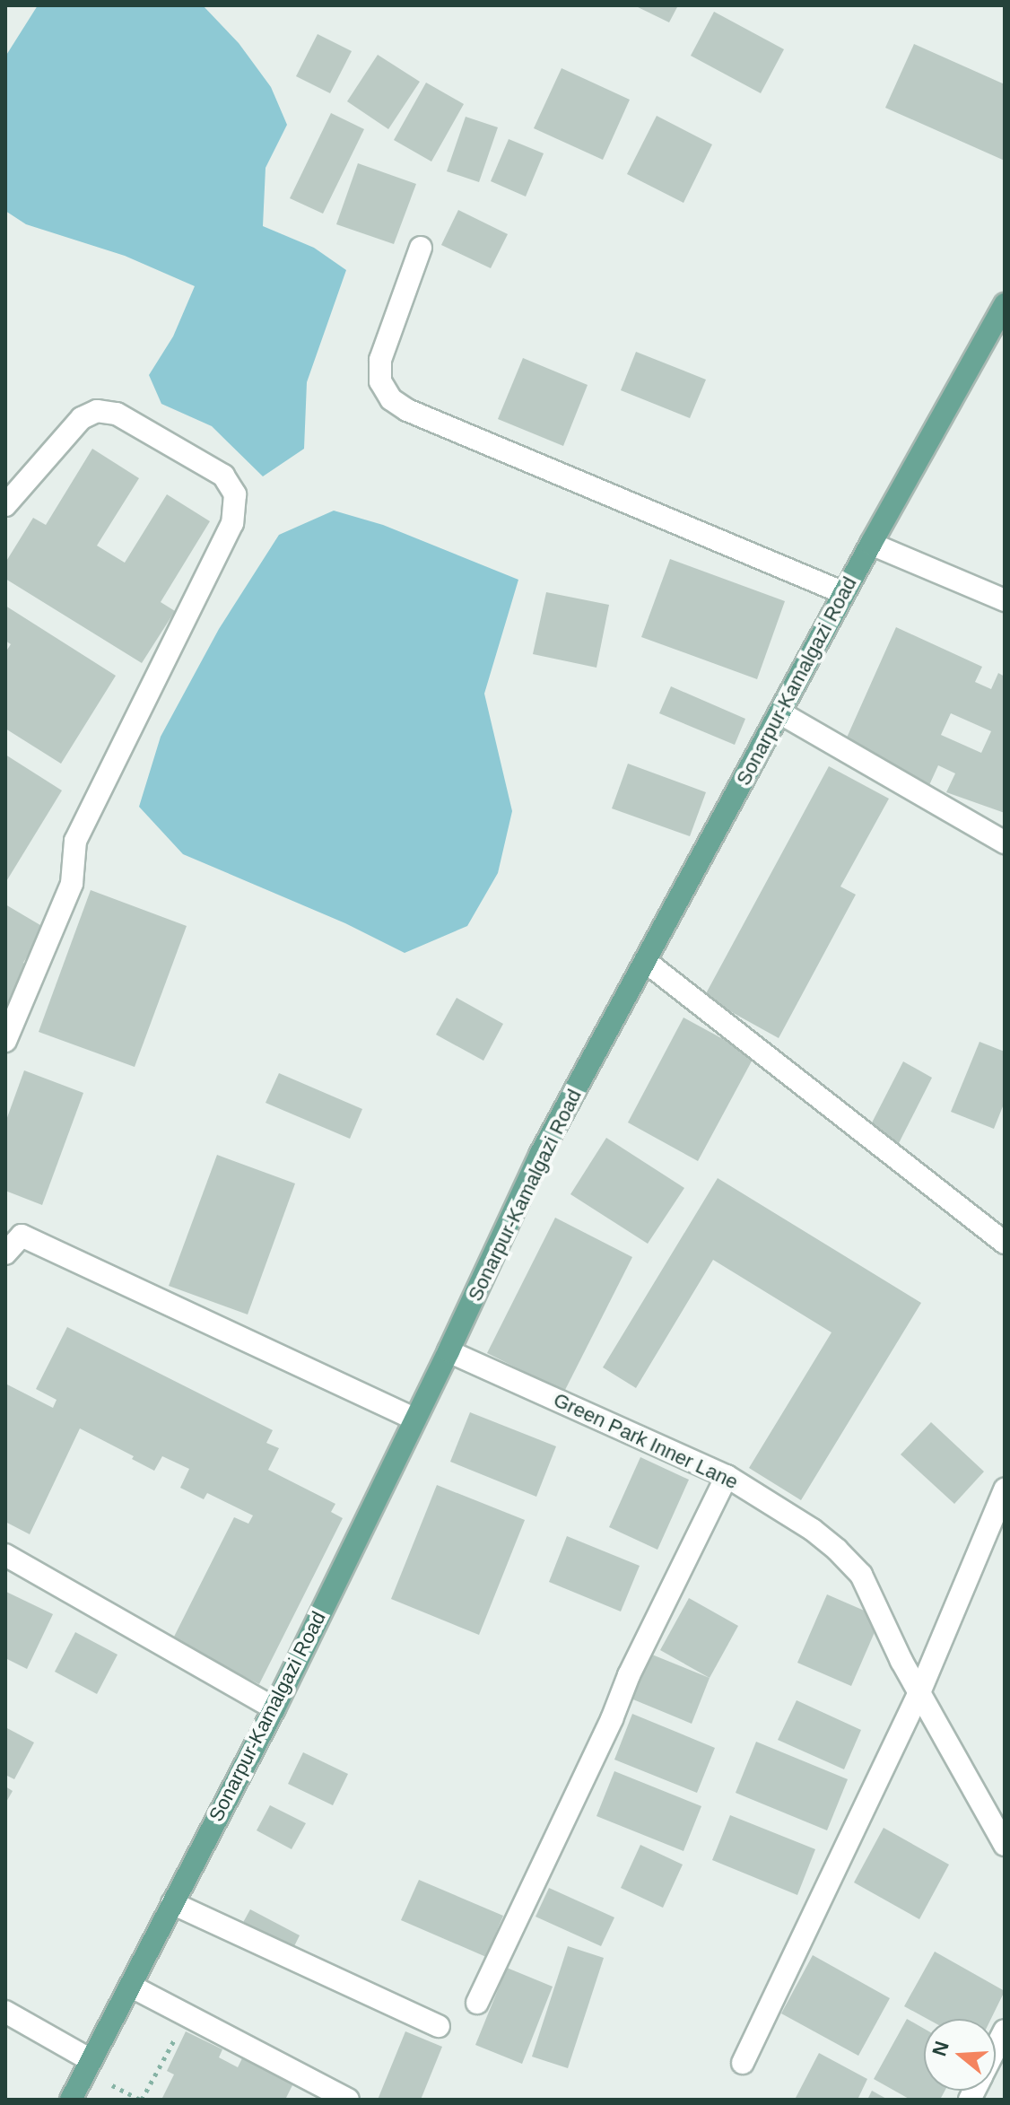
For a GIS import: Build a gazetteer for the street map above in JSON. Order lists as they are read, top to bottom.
{
  "streets": {
    "main road": ["Sonarpur-Kamalgazi Road"],
    "street": ["Green Park Inner Lane"]
  },
  "crossings": [
    ["Sonarpur-Kamalgazi Road", "Green Park Inner Lane"]
  ],
  "north": "left"
}
